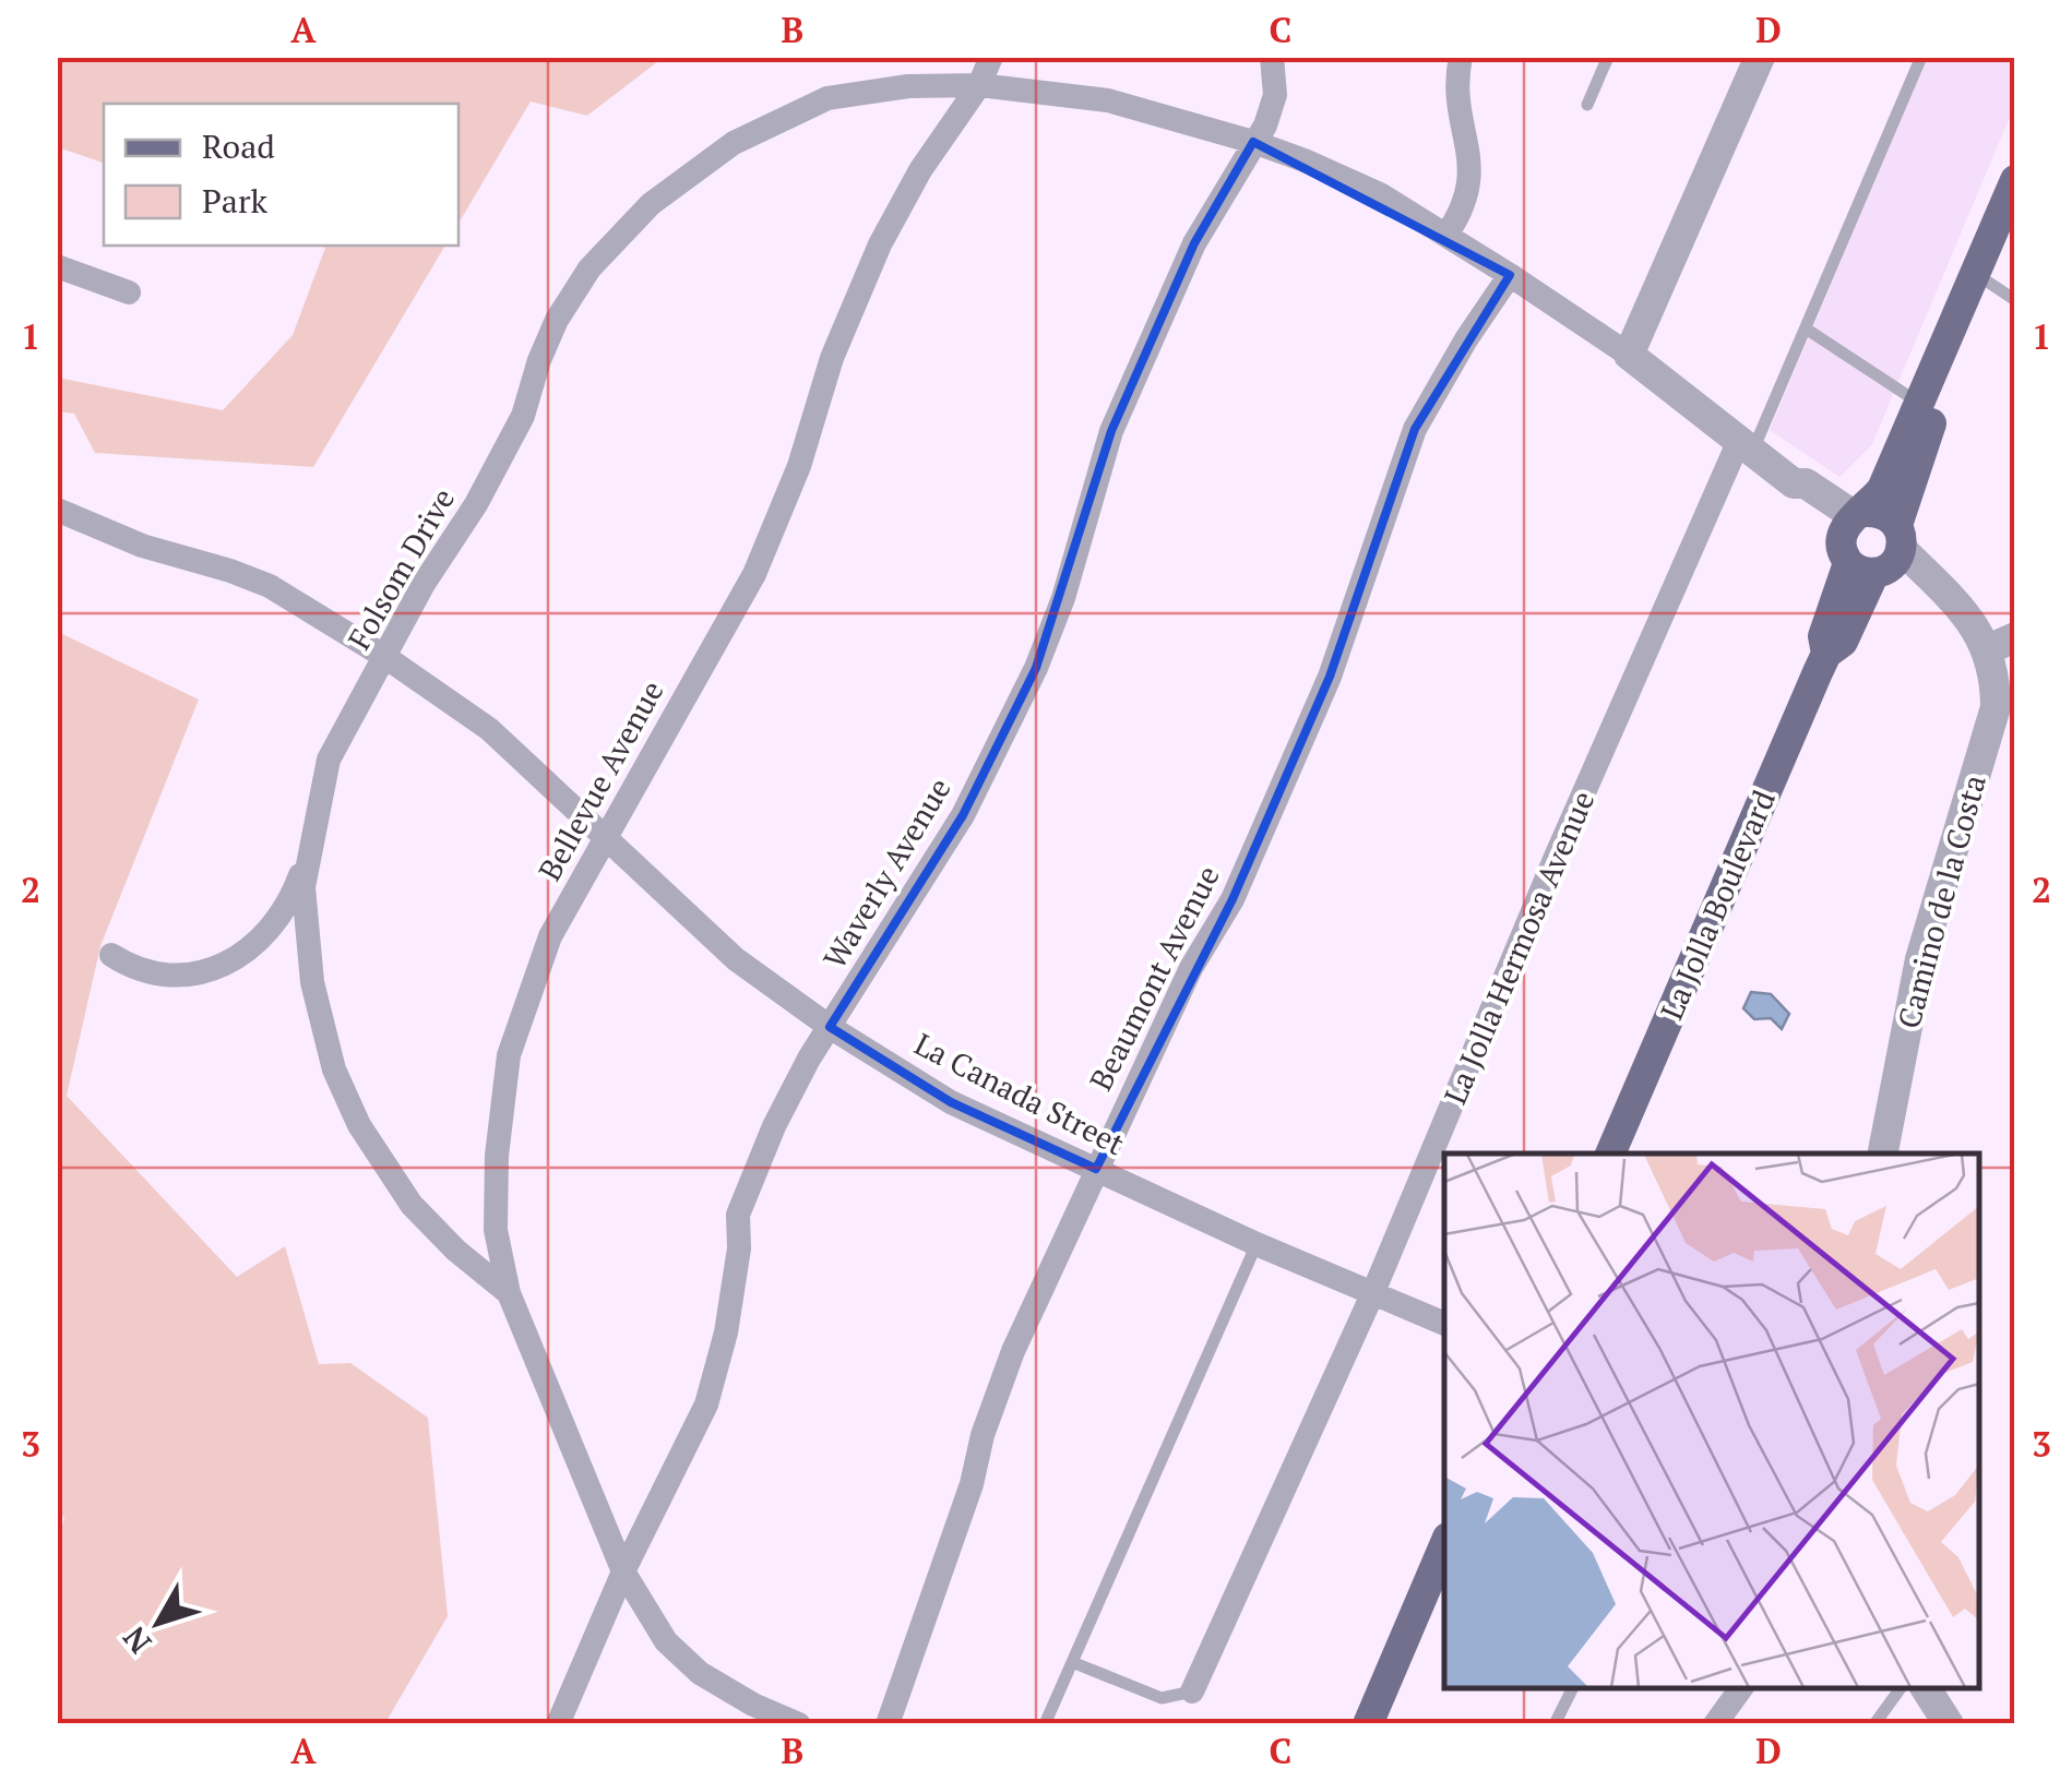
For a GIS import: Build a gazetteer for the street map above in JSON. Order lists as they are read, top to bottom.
{
  "streets": {
    "main road": ["La Jolla Boulevard"],
    "street": [
      "Folsom Drive",
      "Bellevue Avenue",
      "Waverly Avenue",
      "Camino de la Costa",
      "La Jolla Hermosa Avenue",
      "Beaumont Avenue",
      "La Canada Street"
    ]
  },
  "crossings": [
    ["Folsom Drive", "Bellevue Avenue"],
    ["Folsom Drive", "Camino de la Costa"],
    ["Folsom Drive", "La Canada Street"],
    ["Bellevue Avenue", "Waverly Avenue"],
    ["Bellevue Avenue", "Camino de la Costa"],
    ["Bellevue Avenue", "La Canada Street"],
    ["Waverly Avenue", "Camino de la Costa"],
    ["Waverly Avenue", "La Canada Street"],
    ["Camino de la Costa", "La Jolla Boulevard"],
    ["Camino de la Costa", "La Jolla Hermosa Avenue"],
    ["Camino de la Costa", "Beaumont Avenue"],
    ["La Jolla Hermosa Avenue", "La Canada Street"],
    ["Beaumont Avenue", "La Canada Street"]
  ],
  "legend": ["Road", "Park"],
  "north": "bottom left",
  "grid": {
    "columns": [
      "A",
      "B",
      "C",
      "D"
    ],
    "rows": ["1", "2", "3"]
  }
}
